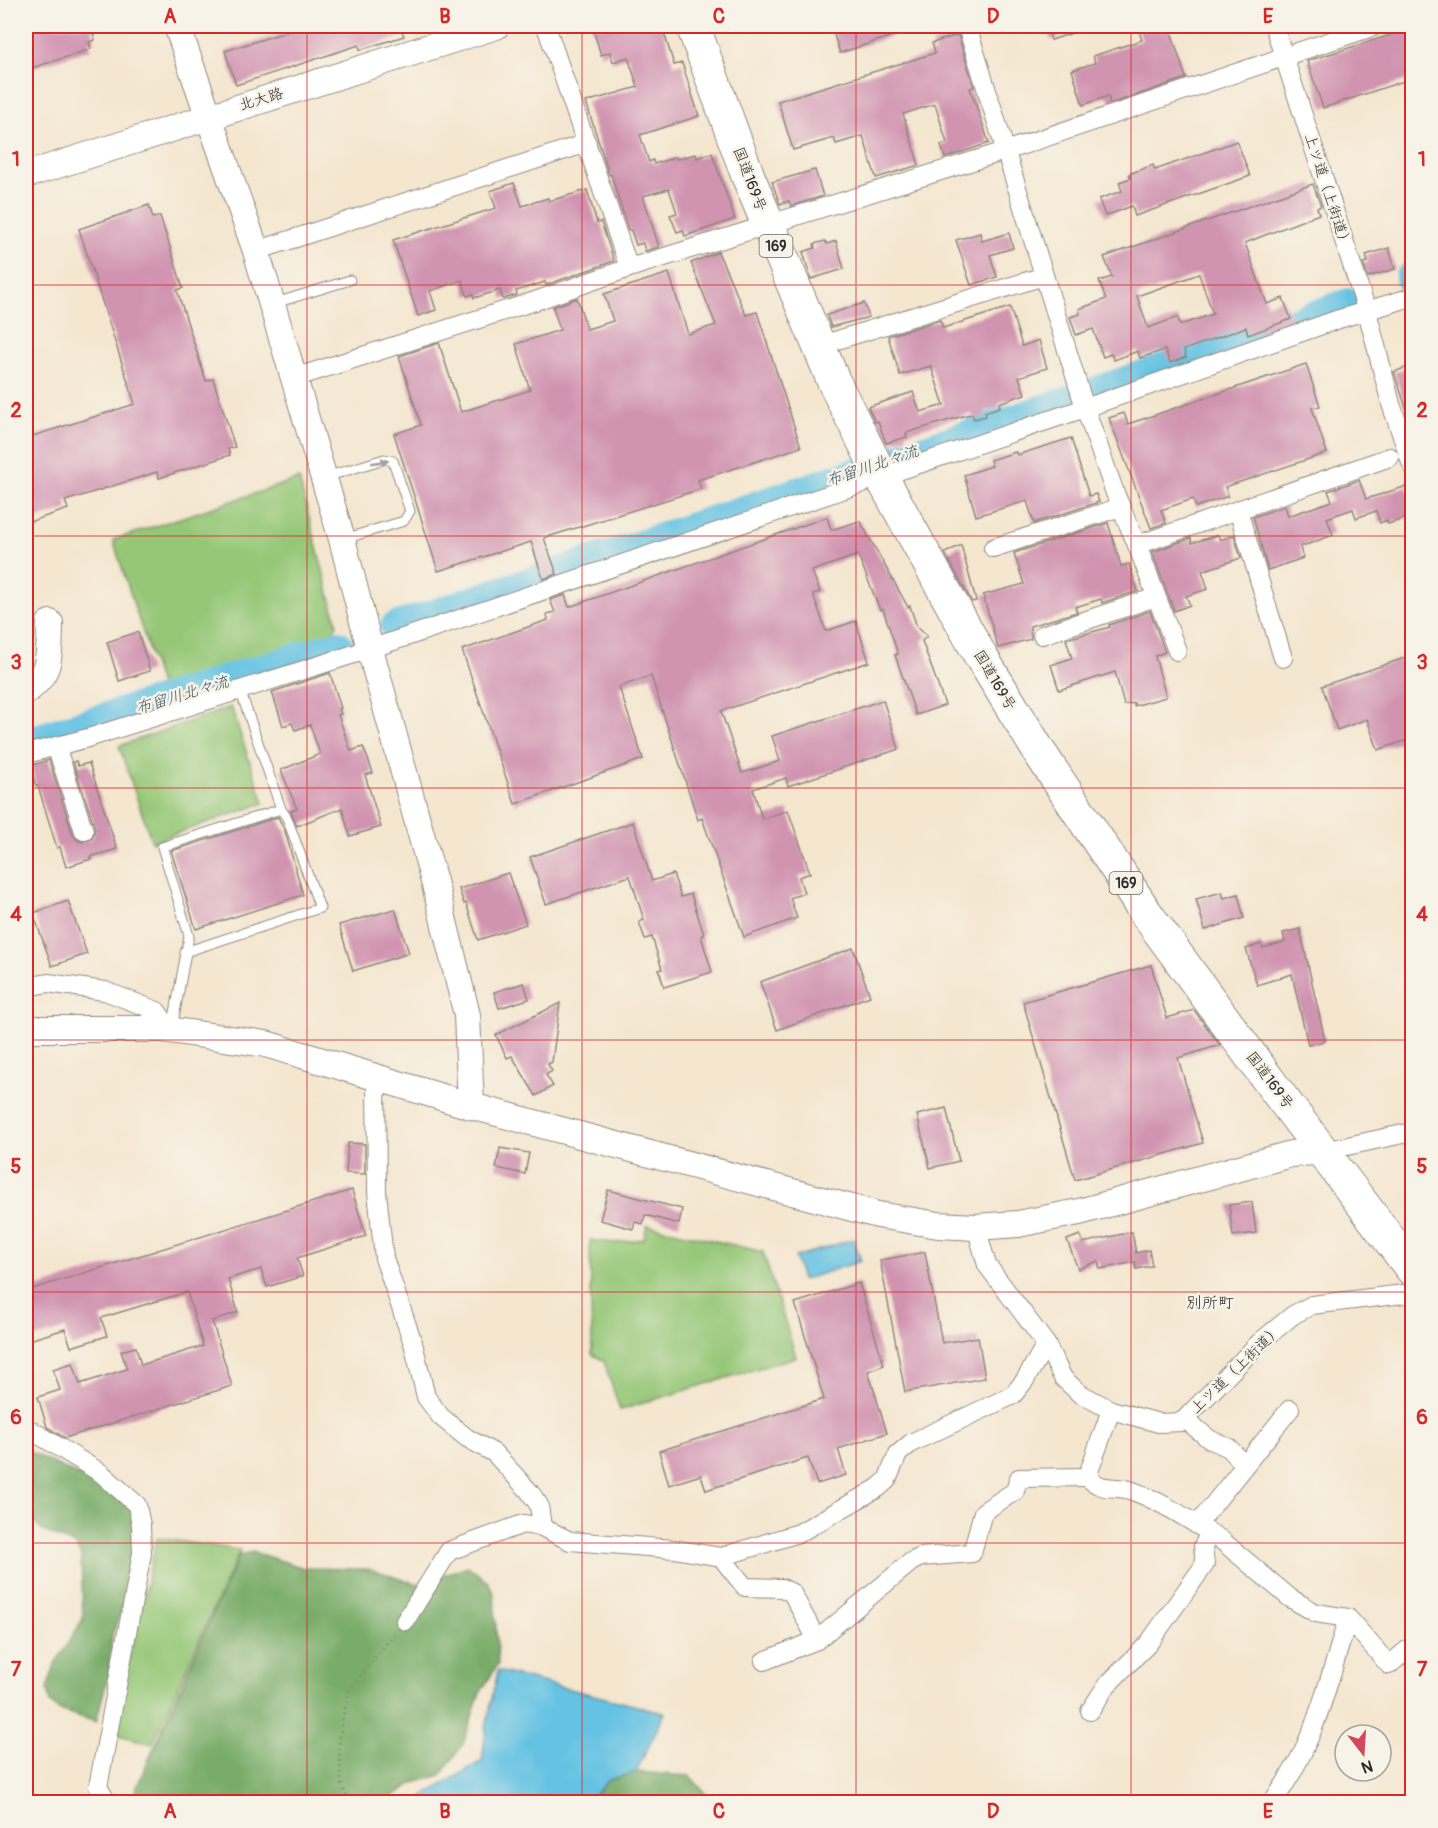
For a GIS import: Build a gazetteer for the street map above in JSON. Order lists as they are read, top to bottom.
{
  "streets": {
    "highway": ["国道169号", "169"],
    "street": ["北大路", "上ツ道（上街道）"]
  },
  "districts": ["別所町"],
  "water": ["布留川北々流"],
  "north": "bottom",
  "grid": {
    "columns": [
      "A",
      "B",
      "C",
      "D",
      "E"
    ],
    "rows": [
      "1",
      "2",
      "3",
      "4",
      "5",
      "6",
      "7"
    ]
  }
}
